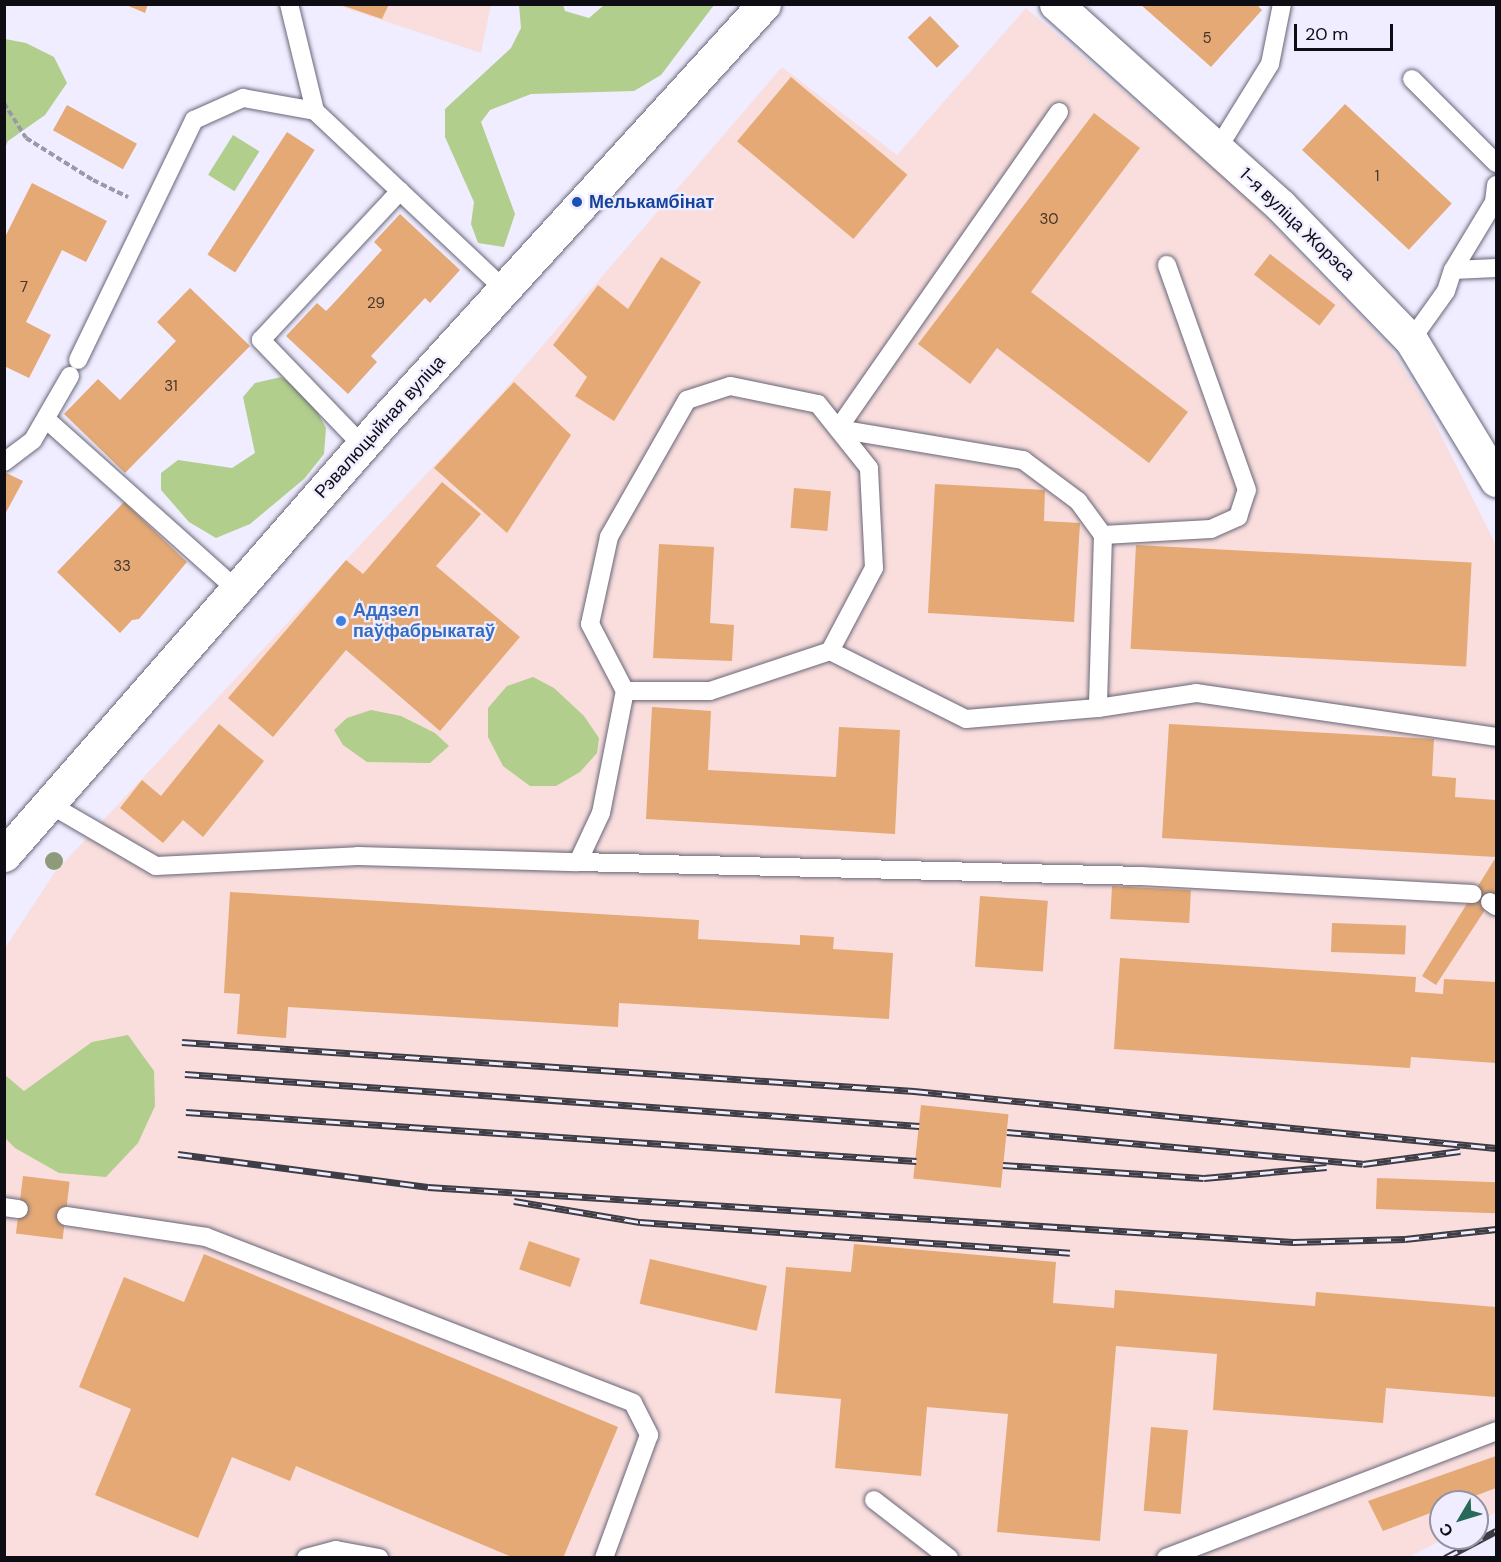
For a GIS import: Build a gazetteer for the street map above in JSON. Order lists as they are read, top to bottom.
{
  "streets": {
    "street": ["1-я вуліца Жорэса", "Рэвалюцыйная вуліца"]
  },
  "places": ["Мелькамбінат", "Аддзел паўфабрыкатаў"],
  "house_numbers": [
    "5",
    "1",
    "30",
    "7",
    "29",
    "31",
    "33"
  ],
  "scale_bar": "20 m",
  "north": "bottom left"
}
